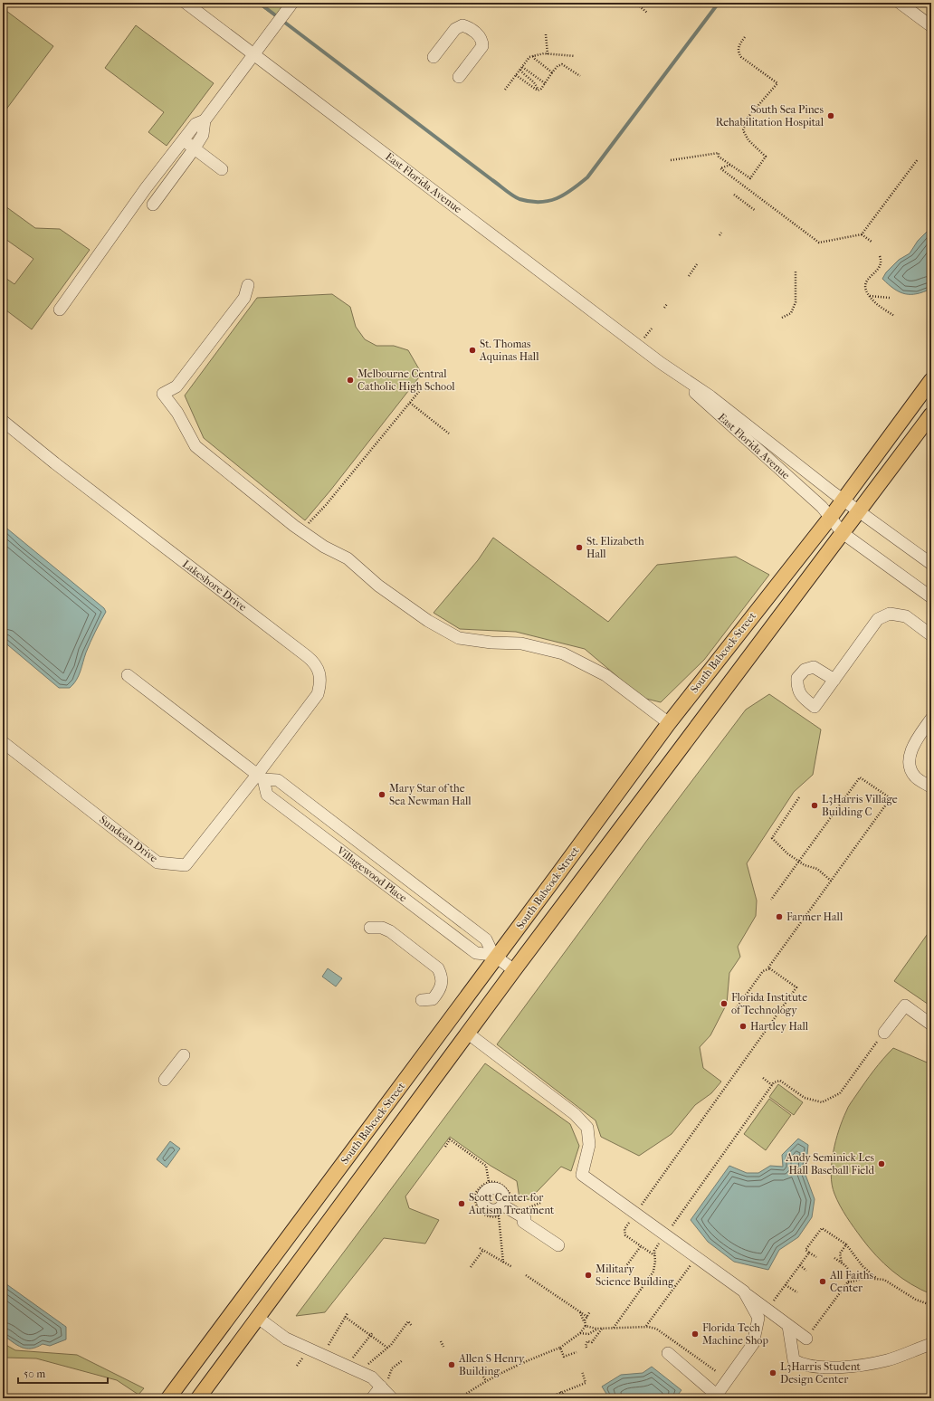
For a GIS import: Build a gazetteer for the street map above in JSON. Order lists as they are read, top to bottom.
{
  "streets": {
    "main road": ["South Babcock Street"],
    "street": [
      "East Florida Avenue",
      "Lakeshore Drive",
      "Sundean Drive",
      "Villagewood Place"
    ]
  },
  "crossings": [
    ["East Florida Avenue", "South Babcock Street"],
    ["Lakeshore Drive", "Sundean Drive"],
    ["Lakeshore Drive", "Villagewood Place"],
    ["South Babcock Street", "Villagewood Place"],
    ["Sundean Drive", "Villagewood Place"]
  ],
  "places": [
    "South Sea Pines Rehabilitation Hospital",
    "St. Thomas Aquinas Hall",
    "Melbourne Central Catholic High School",
    "St. Elizabeth Hall",
    "Mary Star of the Sea Newman Hall",
    "L3Harris Village Building C",
    "Farmer Hall",
    "Florida Institute of Technology",
    "Hartley Hall",
    "Andy Seminick Les Hall Baseball Field",
    "Scott Center for Autism Treatment",
    "Military Science Building",
    "All Faiths Center",
    "Florida Tech Machine Shop",
    "Allen S Henry Building",
    "L3Harris Student Design Center"
  ],
  "scale_bar": "50 m"
}
